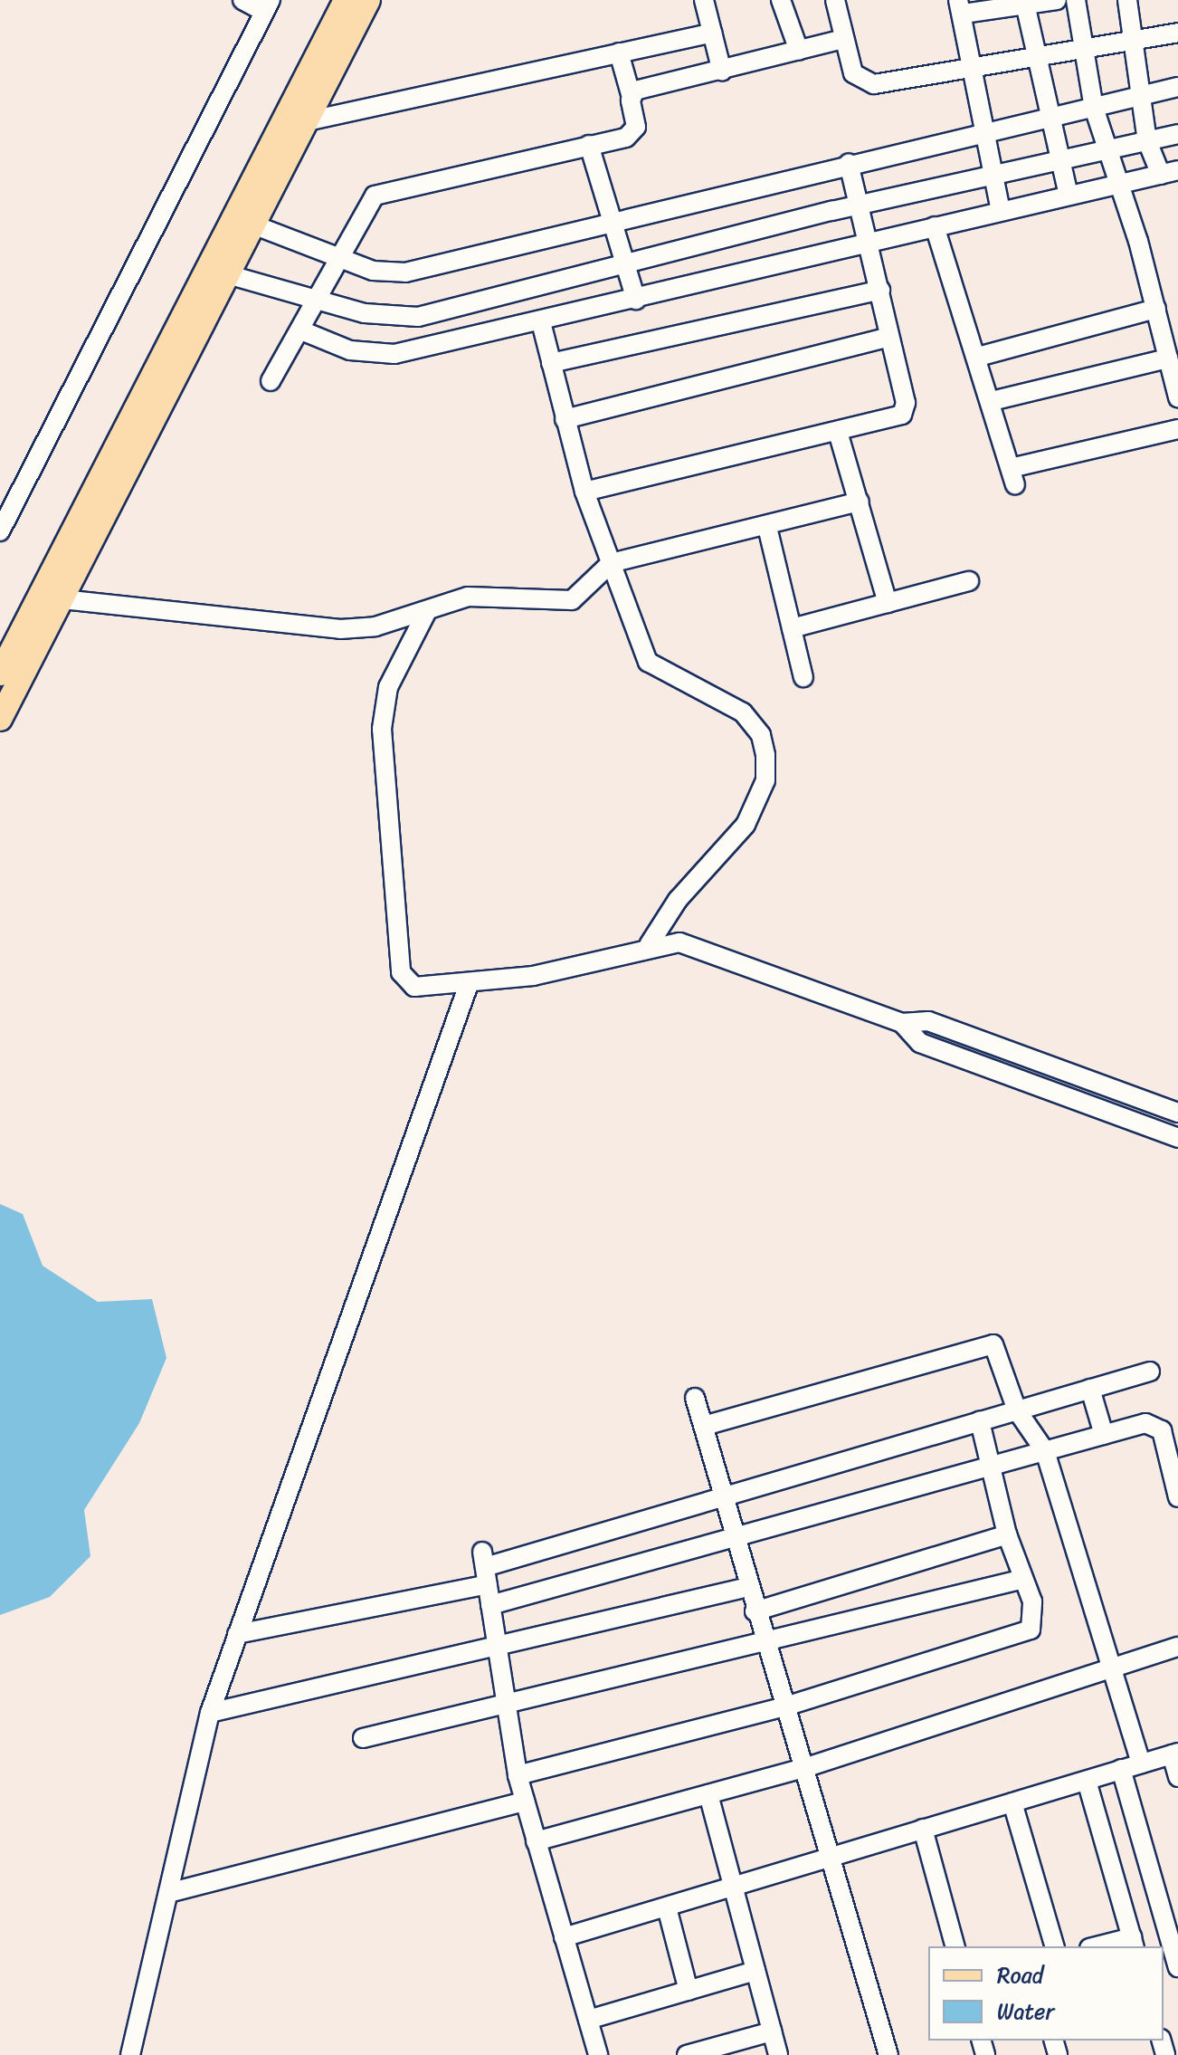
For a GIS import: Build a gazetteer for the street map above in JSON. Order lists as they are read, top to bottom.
{
  "legend": ["Road", "Water"]
}
